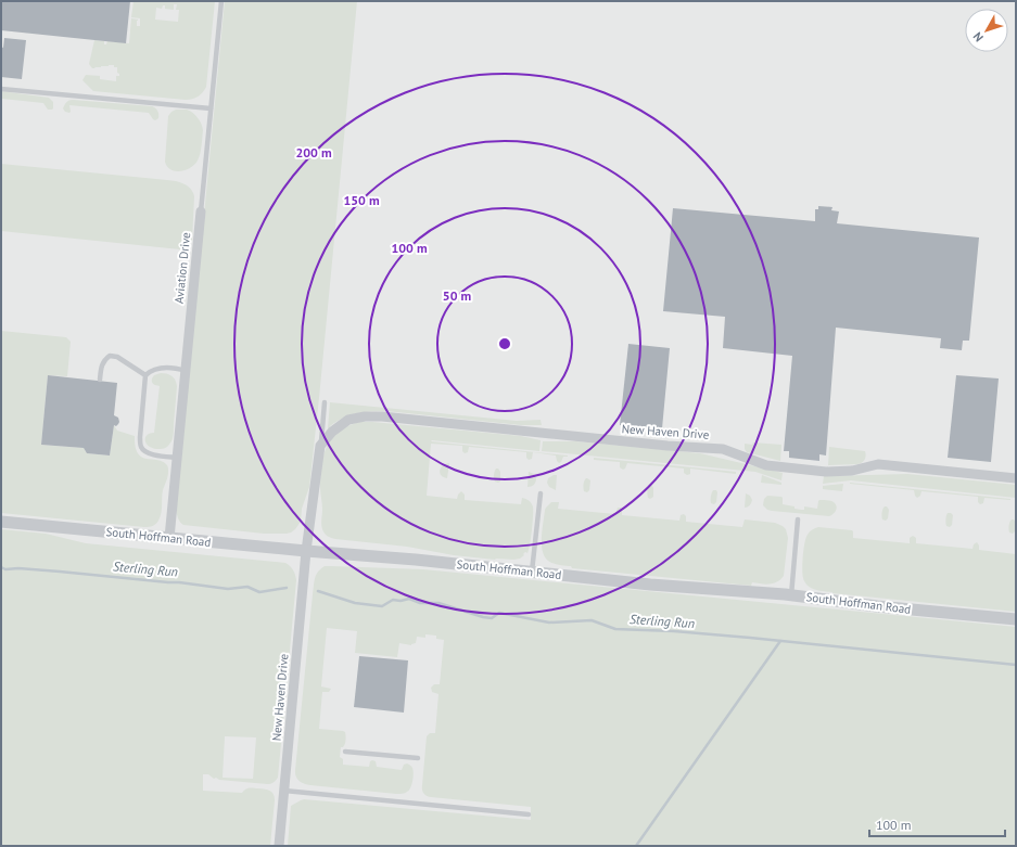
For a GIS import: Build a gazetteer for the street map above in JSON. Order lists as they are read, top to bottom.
{
  "streets": {
    "street": ["Aviation Drive", "New Haven Drive", "South Hoffman Road"]
  },
  "crossings": [
    ["Aviation Drive", "South Hoffman Road"],
    ["New Haven Drive", "South Hoffman Road"]
  ],
  "water": ["Sterling Run"],
  "scale_bar": "100 m",
  "north": "bottom left",
  "rings": [
    "200 m",
    "150 m",
    "100 m",
    "50 m"
  ]
}
